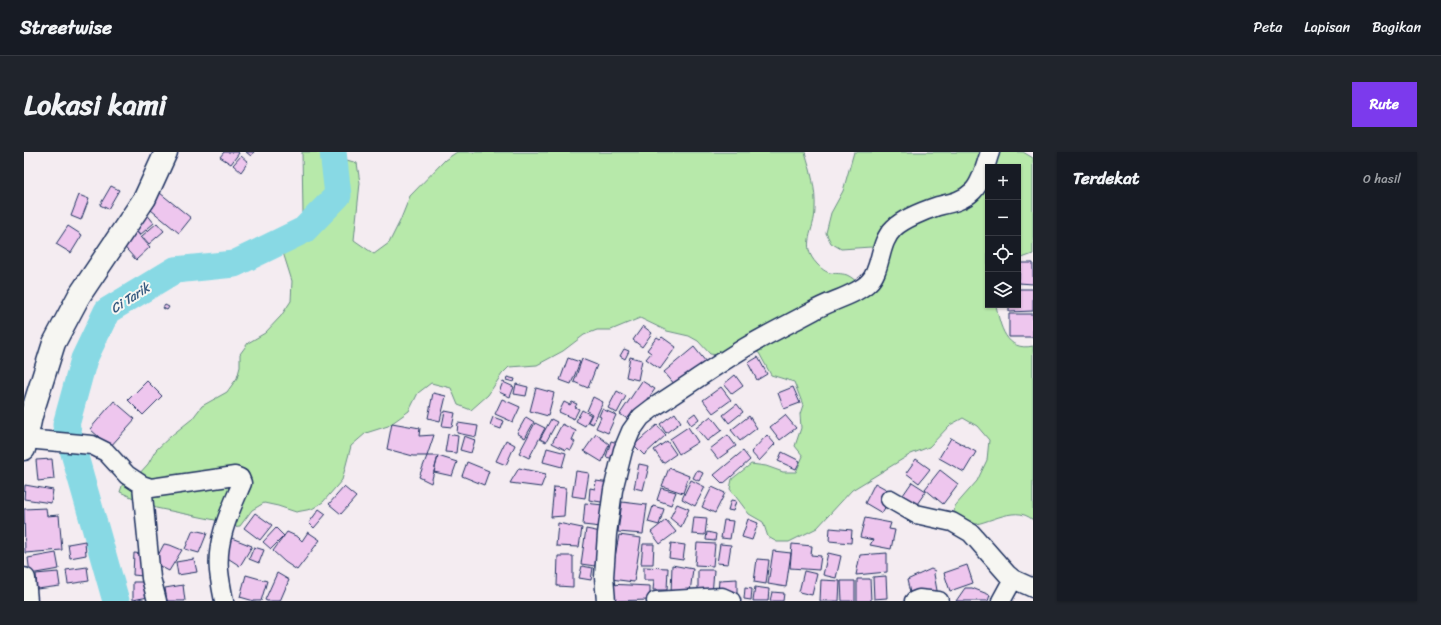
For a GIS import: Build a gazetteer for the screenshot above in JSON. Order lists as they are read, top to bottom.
{
  "water": ["Ci Tarik"],
  "page": {
    "header": "Streetwise",
    "nav": ["Peta", "Lapisan", "Bagikan"],
    "title": "Lokasi kami",
    "buttons": "Rute",
    "heading": ["Terdekat", "0 hasil"],
    "map_buttons": ["+", "−"]
  }
}
